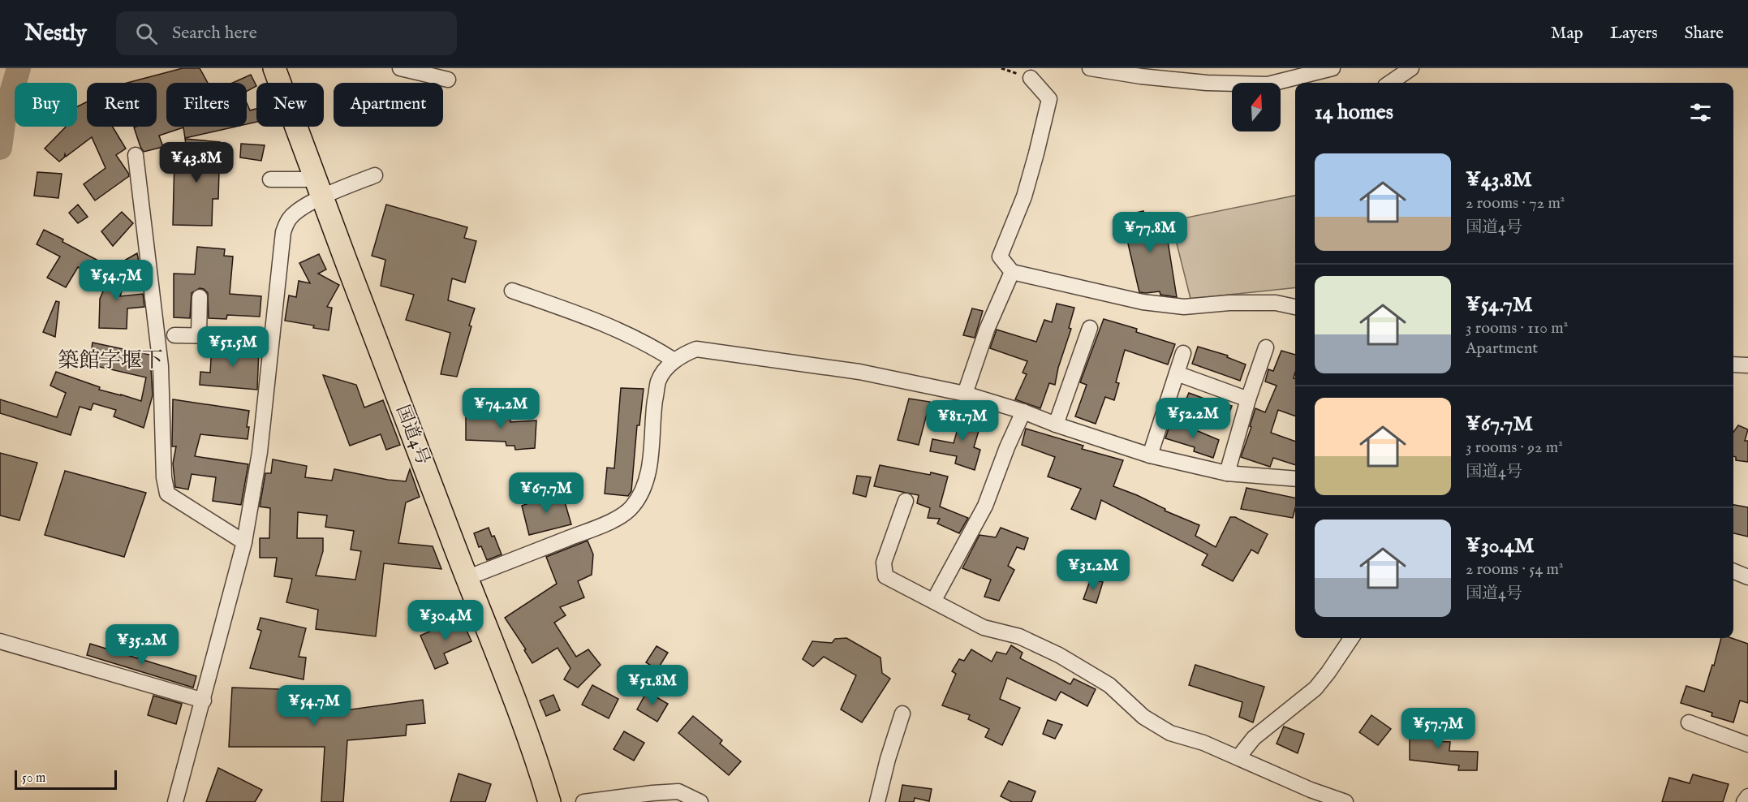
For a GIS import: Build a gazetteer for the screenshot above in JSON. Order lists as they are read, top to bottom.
{
  "streets": {
    "highway": ["国道4号"]
  },
  "districts": ["築館字堰下"],
  "scale_bar": "50 m",
  "north": "top",
  "page": {
    "header": "Nestly",
    "search": "Search here",
    "nav": ["Map", "Layers", "Share"],
    "chip": [
      "Buy",
      "Rent",
      "Filters",
      "New",
      "Apartment"
    ],
    "heading": "14 homes",
    "list": [
      {
        "name": "¥43.8M",
        "note": "2 rooms · 72 m² · 国道4号"
      },
      {
        "name": "¥54.7M",
        "note": "3 rooms · 110 m² · Apartment"
      },
      {
        "name": "¥67.7M",
        "note": "3 rooms · 92 m² · 国道4号"
      },
      {
        "name": "¥30.4M",
        "note": "2 rooms · 54 m² · 国道4号"
      }
    ],
    "price": [
      "¥43.8M",
      "¥77.8M",
      "¥54.7M",
      "¥51.5M",
      "¥74.2M",
      "¥52.2M",
      "¥81.7M",
      "¥67.7M",
      "¥31.2M",
      "¥30.4M",
      "¥35.2M",
      "¥51.8M",
      "¥54.7M",
      "¥57.7M"
    ],
    "scale": "50 m"
  }
}
